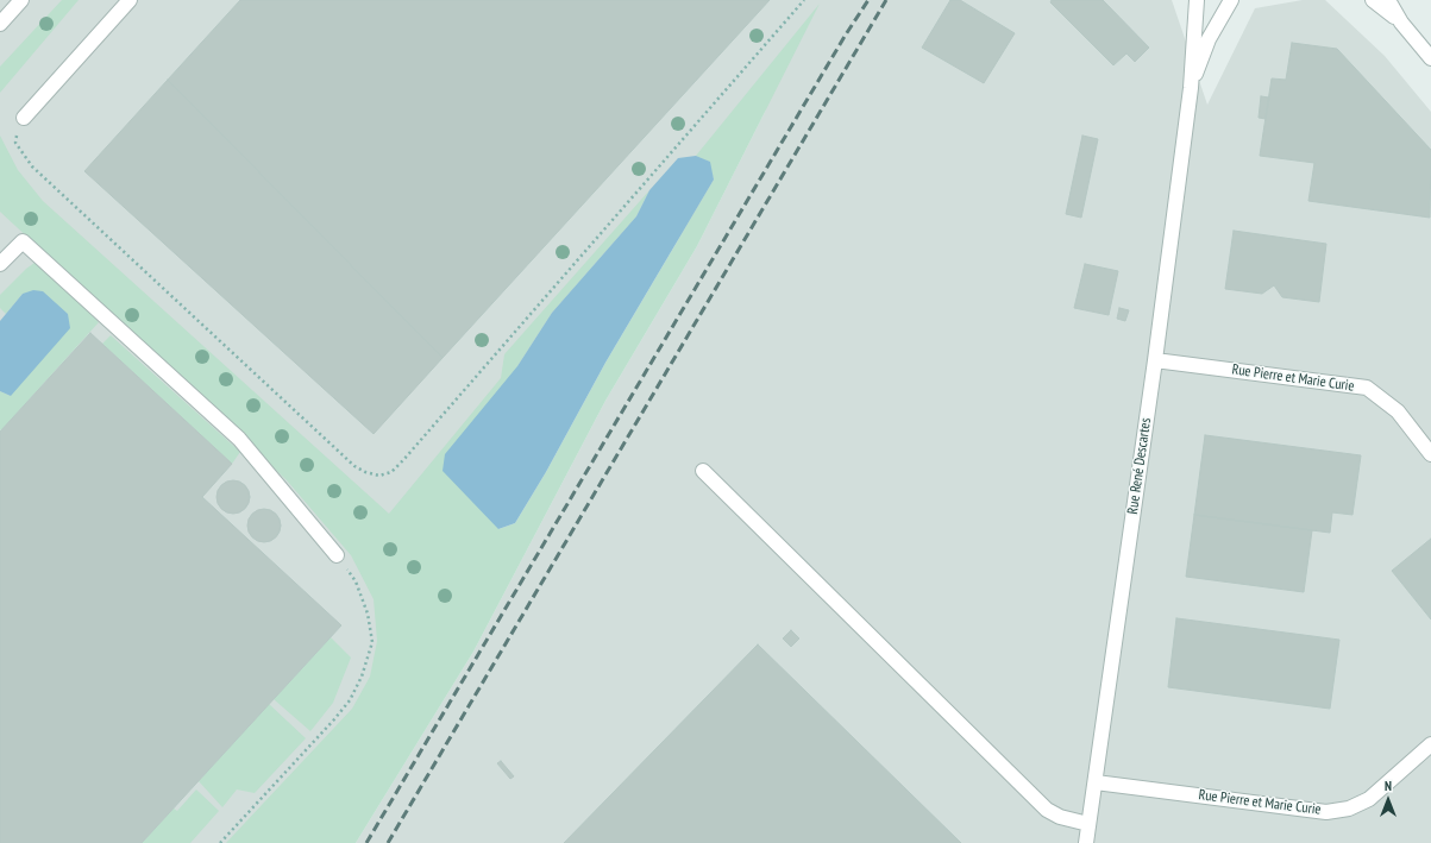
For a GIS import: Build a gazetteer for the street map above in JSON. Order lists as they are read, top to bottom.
{
  "streets": {
    "street": ["Rue Pierre et Marie Curie", "Rue René Descartes"]
  },
  "crossings": [
    ["Rue Pierre et Marie Curie", "Rue René Descartes"]
  ],
  "north": "top"
}
